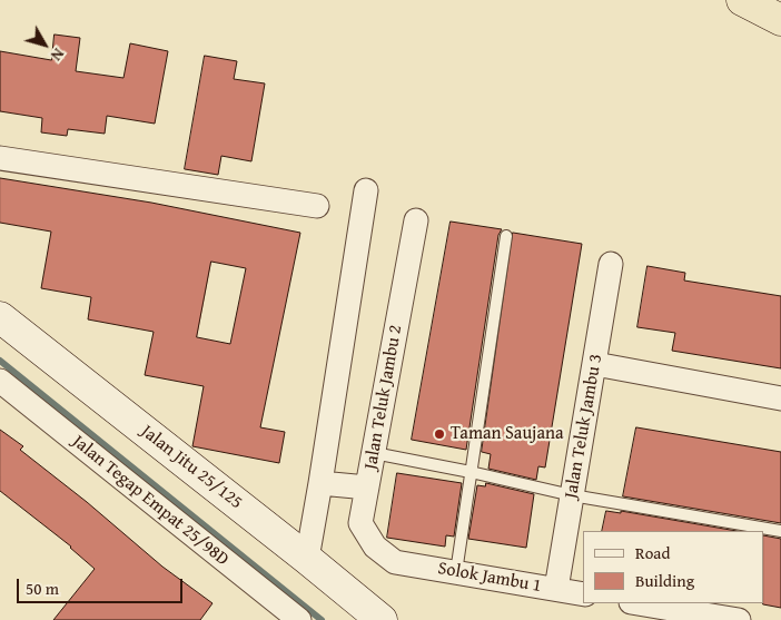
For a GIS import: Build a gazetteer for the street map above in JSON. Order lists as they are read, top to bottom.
{
  "streets": {
    "street": [
      "Jalan Teluk Jambu 2",
      "Jalan Teluk Jambu 3",
      "Jalan Jitu 25/125",
      "Jalan Tegap Empat 25/98D",
      "Solok Jambu 1"
    ]
  },
  "crossings": [
    ["Jalan Teluk Jambu 2", "Solok Jambu 1"],
    ["Jalan Teluk Jambu 3", "Solok Jambu 1"]
  ],
  "places": ["Taman Saujana"],
  "legend": ["Road", "Building"],
  "scale_bar": "50 m",
  "north": "bottom right"
}
